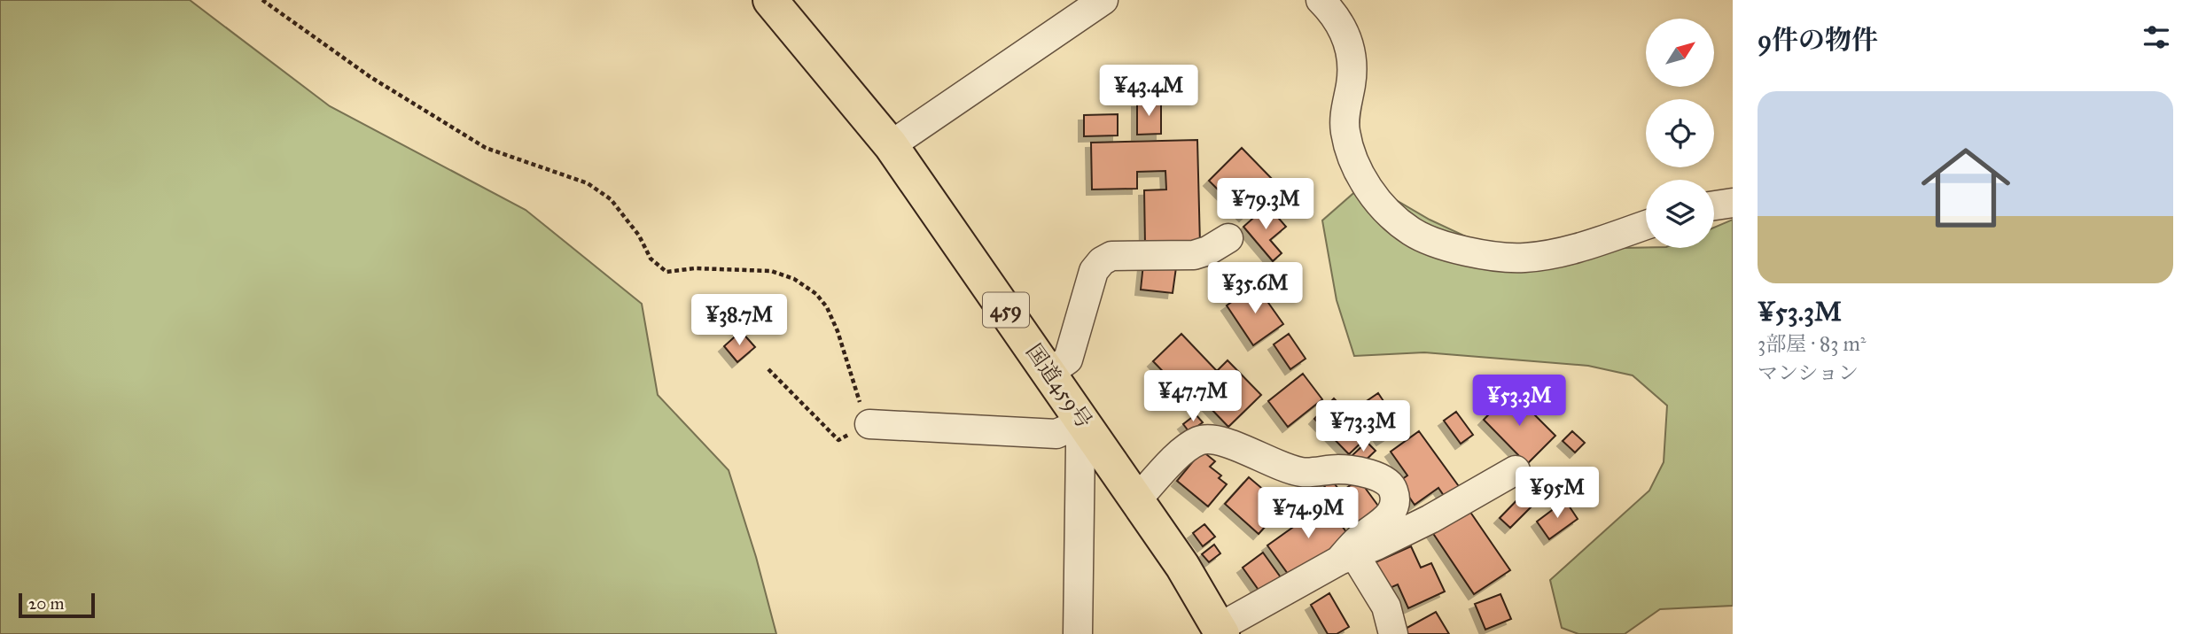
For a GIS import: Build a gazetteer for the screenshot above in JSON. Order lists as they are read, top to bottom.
{
  "streets": {
    "highway": ["459", "国道459号"]
  },
  "scale_bar": "20 m",
  "north": "top right",
  "page": {
    "heading": "9件の物件",
    "price": [
      "¥43.4M",
      "¥79.3M",
      "¥35.6M",
      "¥38.7M",
      "¥47.7M",
      "¥53.3M",
      "¥73.3M",
      "¥95M",
      "¥74.9M"
    ],
    "list": [
      {
        "name": "¥53.3M",
        "note": "3部屋 · 83 m² · マンション"
      }
    ],
    "scale": "20 m"
  }
}
